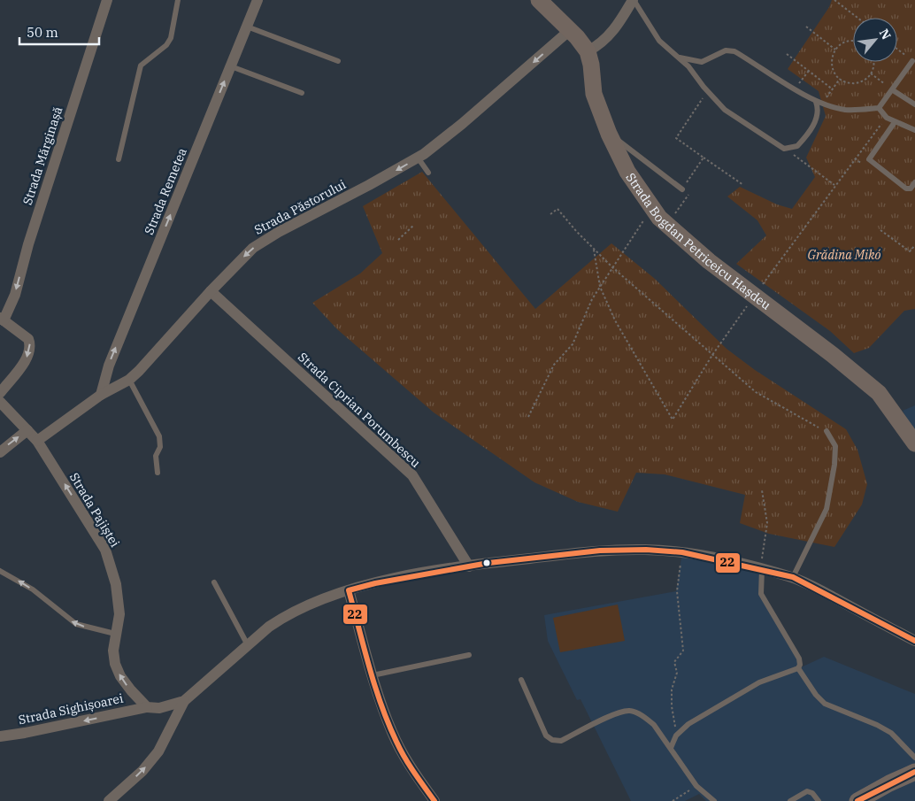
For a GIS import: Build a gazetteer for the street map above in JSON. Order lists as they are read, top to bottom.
{
  "streets": {
    "street": [
      "Strada Mărginașă",
      "Strada Remetea",
      "Strada Păstorului",
      "Strada Bogdan Petriceicu Hașdeu",
      "Strada Ciprian Porumbescu",
      "Strada Pajiștei",
      "Strada Sighișoarei"
    ]
  },
  "crossings": [
    ["Strada Remetea", "Strada Păstorului"],
    ["Strada Păstorului", "Strada Bogdan Petriceicu Hașdeu"],
    ["Strada Păstorului", "Strada Ciprian Porumbescu"],
    ["Strada Păstorului", "Strada Pajiștei"],
    ["Strada Pajiștei", "Strada Sighișoarei"]
  ],
  "one_way": [
    "Strada Mărginașă",
    "Strada Remetea",
    "Strada Păstorului",
    "Strada Pajiștei",
    "Strada Sighișoarei"
  ],
  "parks": ["Grădina Mikó"],
  "lines": ["transit line 22"],
  "scale_bar": "50 m",
  "north": "top right"
}
